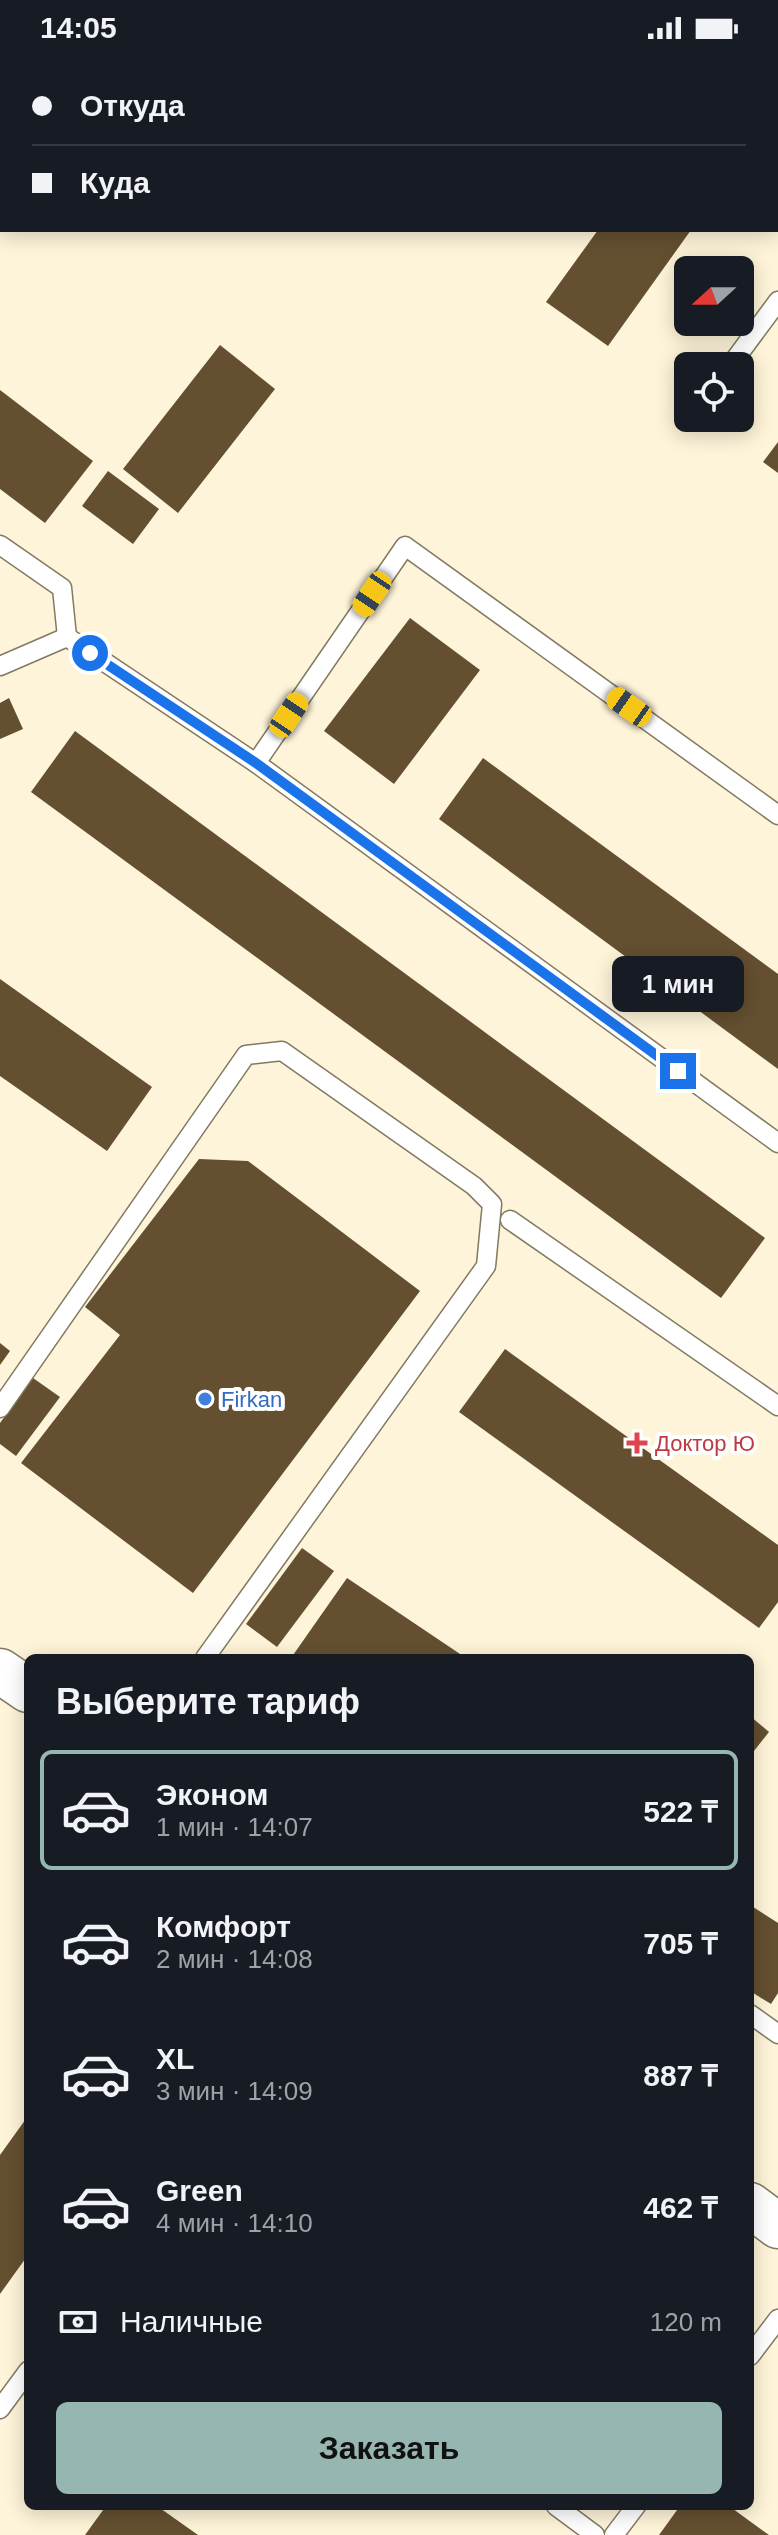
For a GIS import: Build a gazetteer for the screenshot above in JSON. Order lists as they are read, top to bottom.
{
  "places": {
    "other": ["Firkan"],
    "health": ["Доктор Ю"]
  },
  "north": "left",
  "page": {
    "status": "14:05",
    "banner": ["Откуда", "Куда"],
    "bubble": "1 мин",
    "heading": "Выберите тариф",
    "list": [
      {
        "name": "Эконом",
        "note": "1 мин · 14:07",
        "value": "522 ₸"
      },
      {
        "name": "Комфорт",
        "note": "2 мин · 14:08",
        "value": "705 ₸"
      },
      {
        "name": "XL",
        "note": "3 мин · 14:09",
        "value": "887 ₸"
      },
      {
        "name": "Green",
        "note": "4 мин · 14:10",
        "value": "462 ₸"
      }
    ],
    "pay": ["Наличные", "120 m"],
    "buttons": "Заказать"
  }
}
